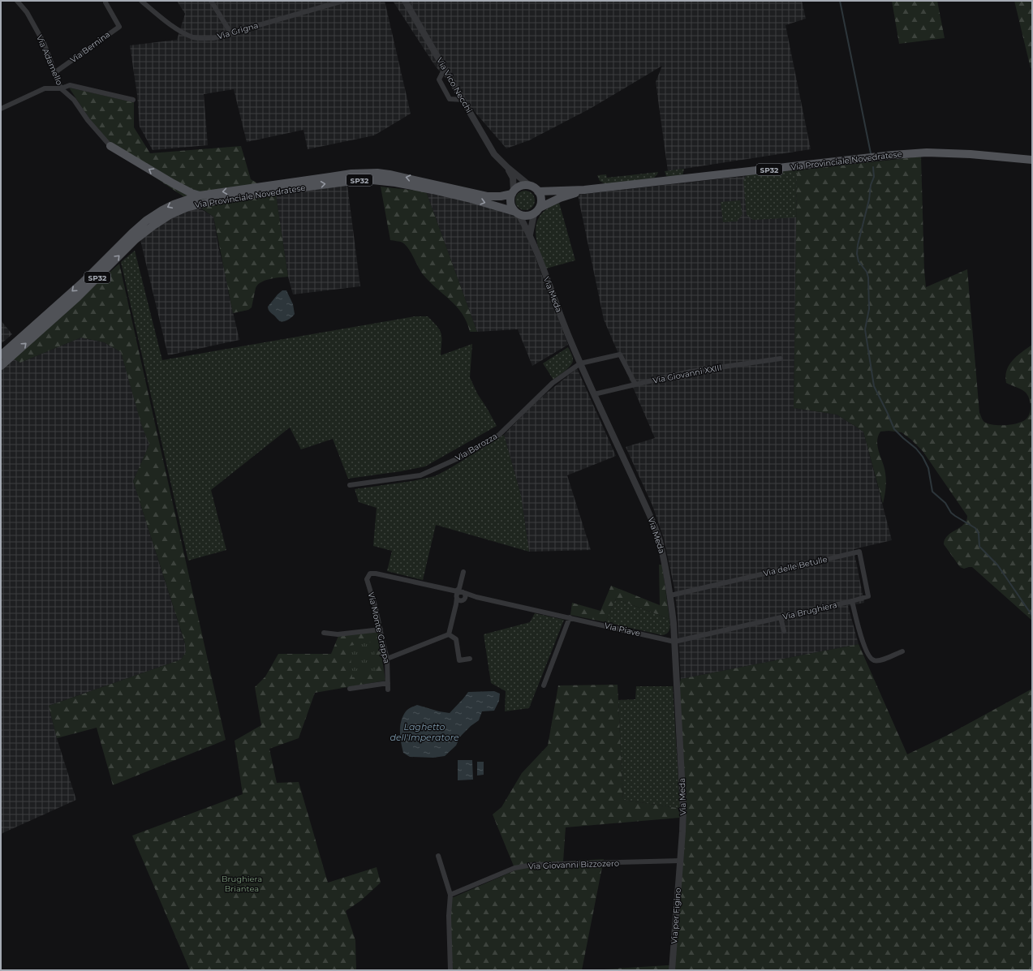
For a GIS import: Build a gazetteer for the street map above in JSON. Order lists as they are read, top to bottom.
{
  "streets": {
    "main road": ["Via Provinciale Novedratese", "SP32"],
    "street": [
      "Via Grigna",
      "Via Bernina",
      "Via Adamello",
      "Via Vico Necchi",
      "Via Meda",
      "Via Giovanni XXIII",
      "Via Barozza",
      "Via delle Betulle",
      "Via Brughiera",
      "Via Monte Grappa",
      "Via Piave",
      "Via Giovanni Bizzozero",
      "Via per Figino"
    ]
  },
  "crossings": [
    ["Via Bernina", "Via Adamello"],
    ["Via Vico Necchi", "Via Provinciale Novedratese"],
    ["Via Vico Necchi", "Via Meda"],
    ["Via Provinciale Novedratese", "Via Meda"],
    ["Via Meda", "Via Giovanni XXIII"],
    ["Via Meda", "Via Barozza"],
    ["Via Meda", "Via delle Betulle"],
    ["Via Meda", "Via Brughiera"],
    ["Via Meda", "Via Piave"],
    ["Via Meda", "Via Giovanni Bizzozero"],
    ["Via Meda", "Via per Figino"],
    ["Via delle Betulle", "Via Brughiera"],
    ["Via Brughiera", "Via Piave"],
    ["Via Monte Grappa", "Via Piave"],
    ["Via Giovanni Bizzozero", "Via per Figino"]
  ],
  "water": ["Laghetto dell'Imperatore"],
  "parks": ["Brughiera Briantea"]
}
